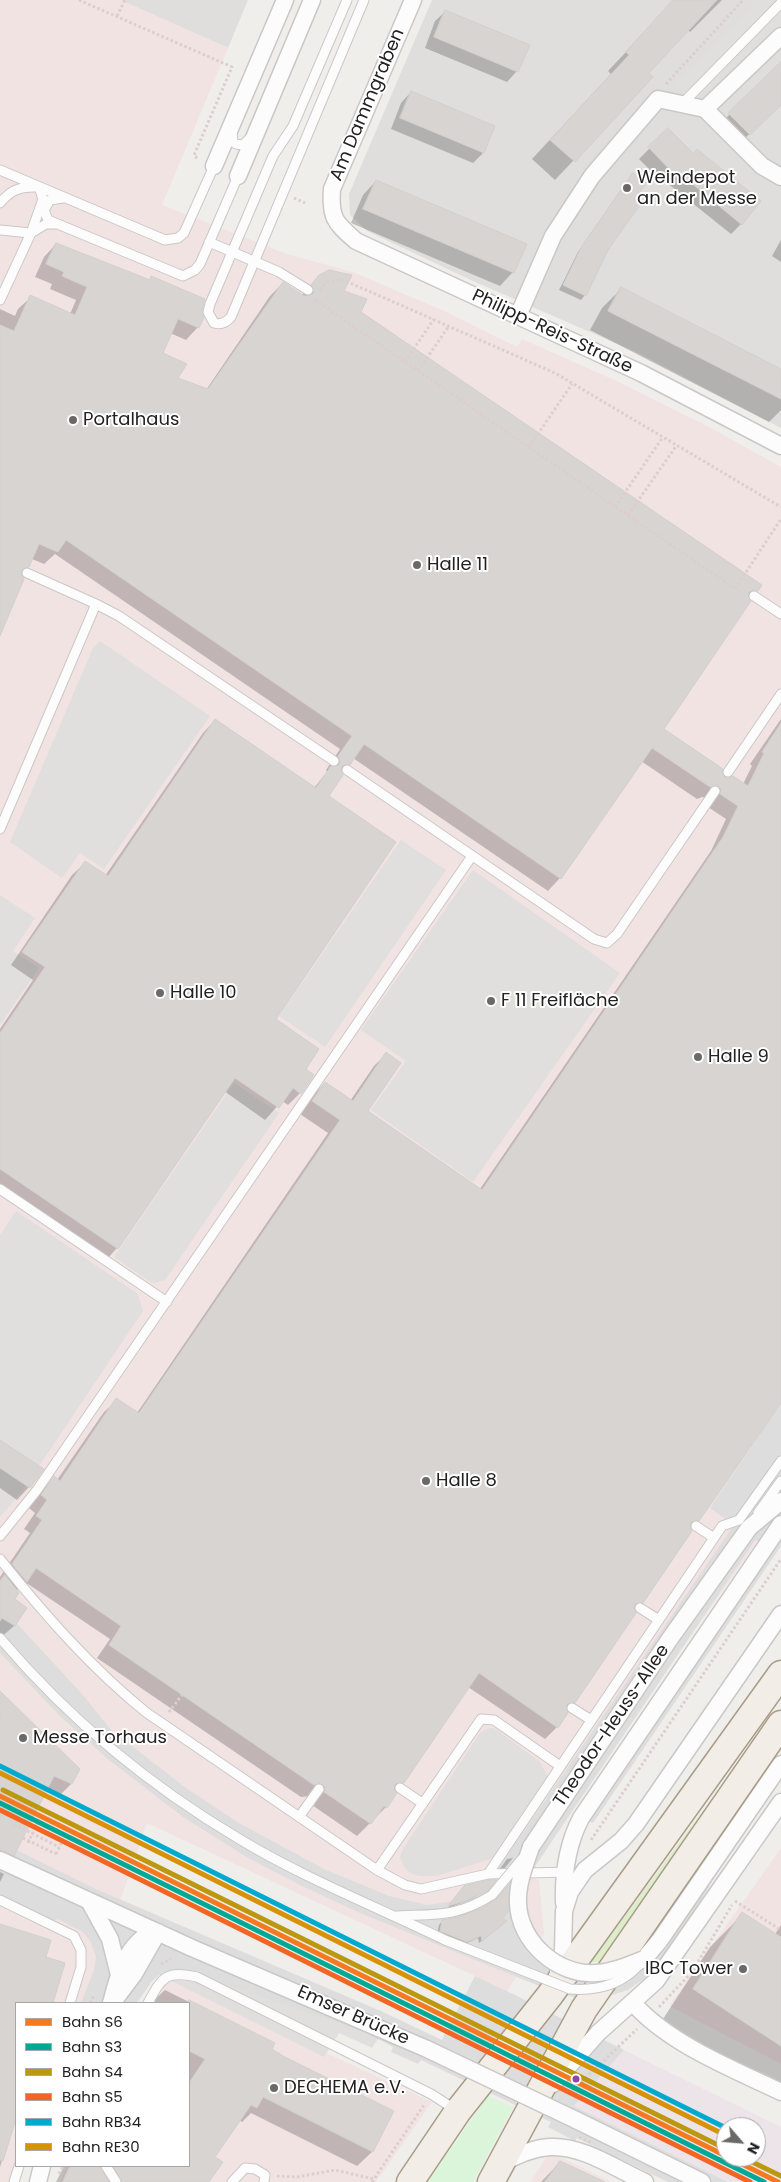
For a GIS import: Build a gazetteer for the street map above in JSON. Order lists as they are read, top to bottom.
{
  "streets": {
    "main road": ["Theodor-Heuss-Allee"],
    "street": ["Am Dammgraben", "Philipp-Reis-Straße", "Emser Brücke"]
  },
  "crossings": [
    ["Am Dammgraben", "Philipp-Reis-Straße"]
  ],
  "places": [
    "Weindepot an der Messe",
    "Portalhaus",
    "Halle 11",
    "Halle 10",
    "F 11 Freifläche",
    "Halle 9",
    "Halle 8",
    "Messe Torhaus",
    "IBC Tower",
    "DECHEMA e.V."
  ],
  "lines": [
    "rail line RB34",
    "rail line RE30",
    "rail line S4",
    "rail line S6",
    "rail line S3",
    "rail line S5"
  ],
  "legend": [
    "Bahn S6",
    "Bahn S3",
    "Bahn S4",
    "Bahn S5",
    "Bahn RB34",
    "Bahn RE30"
  ],
  "north": "bottom right"
}
